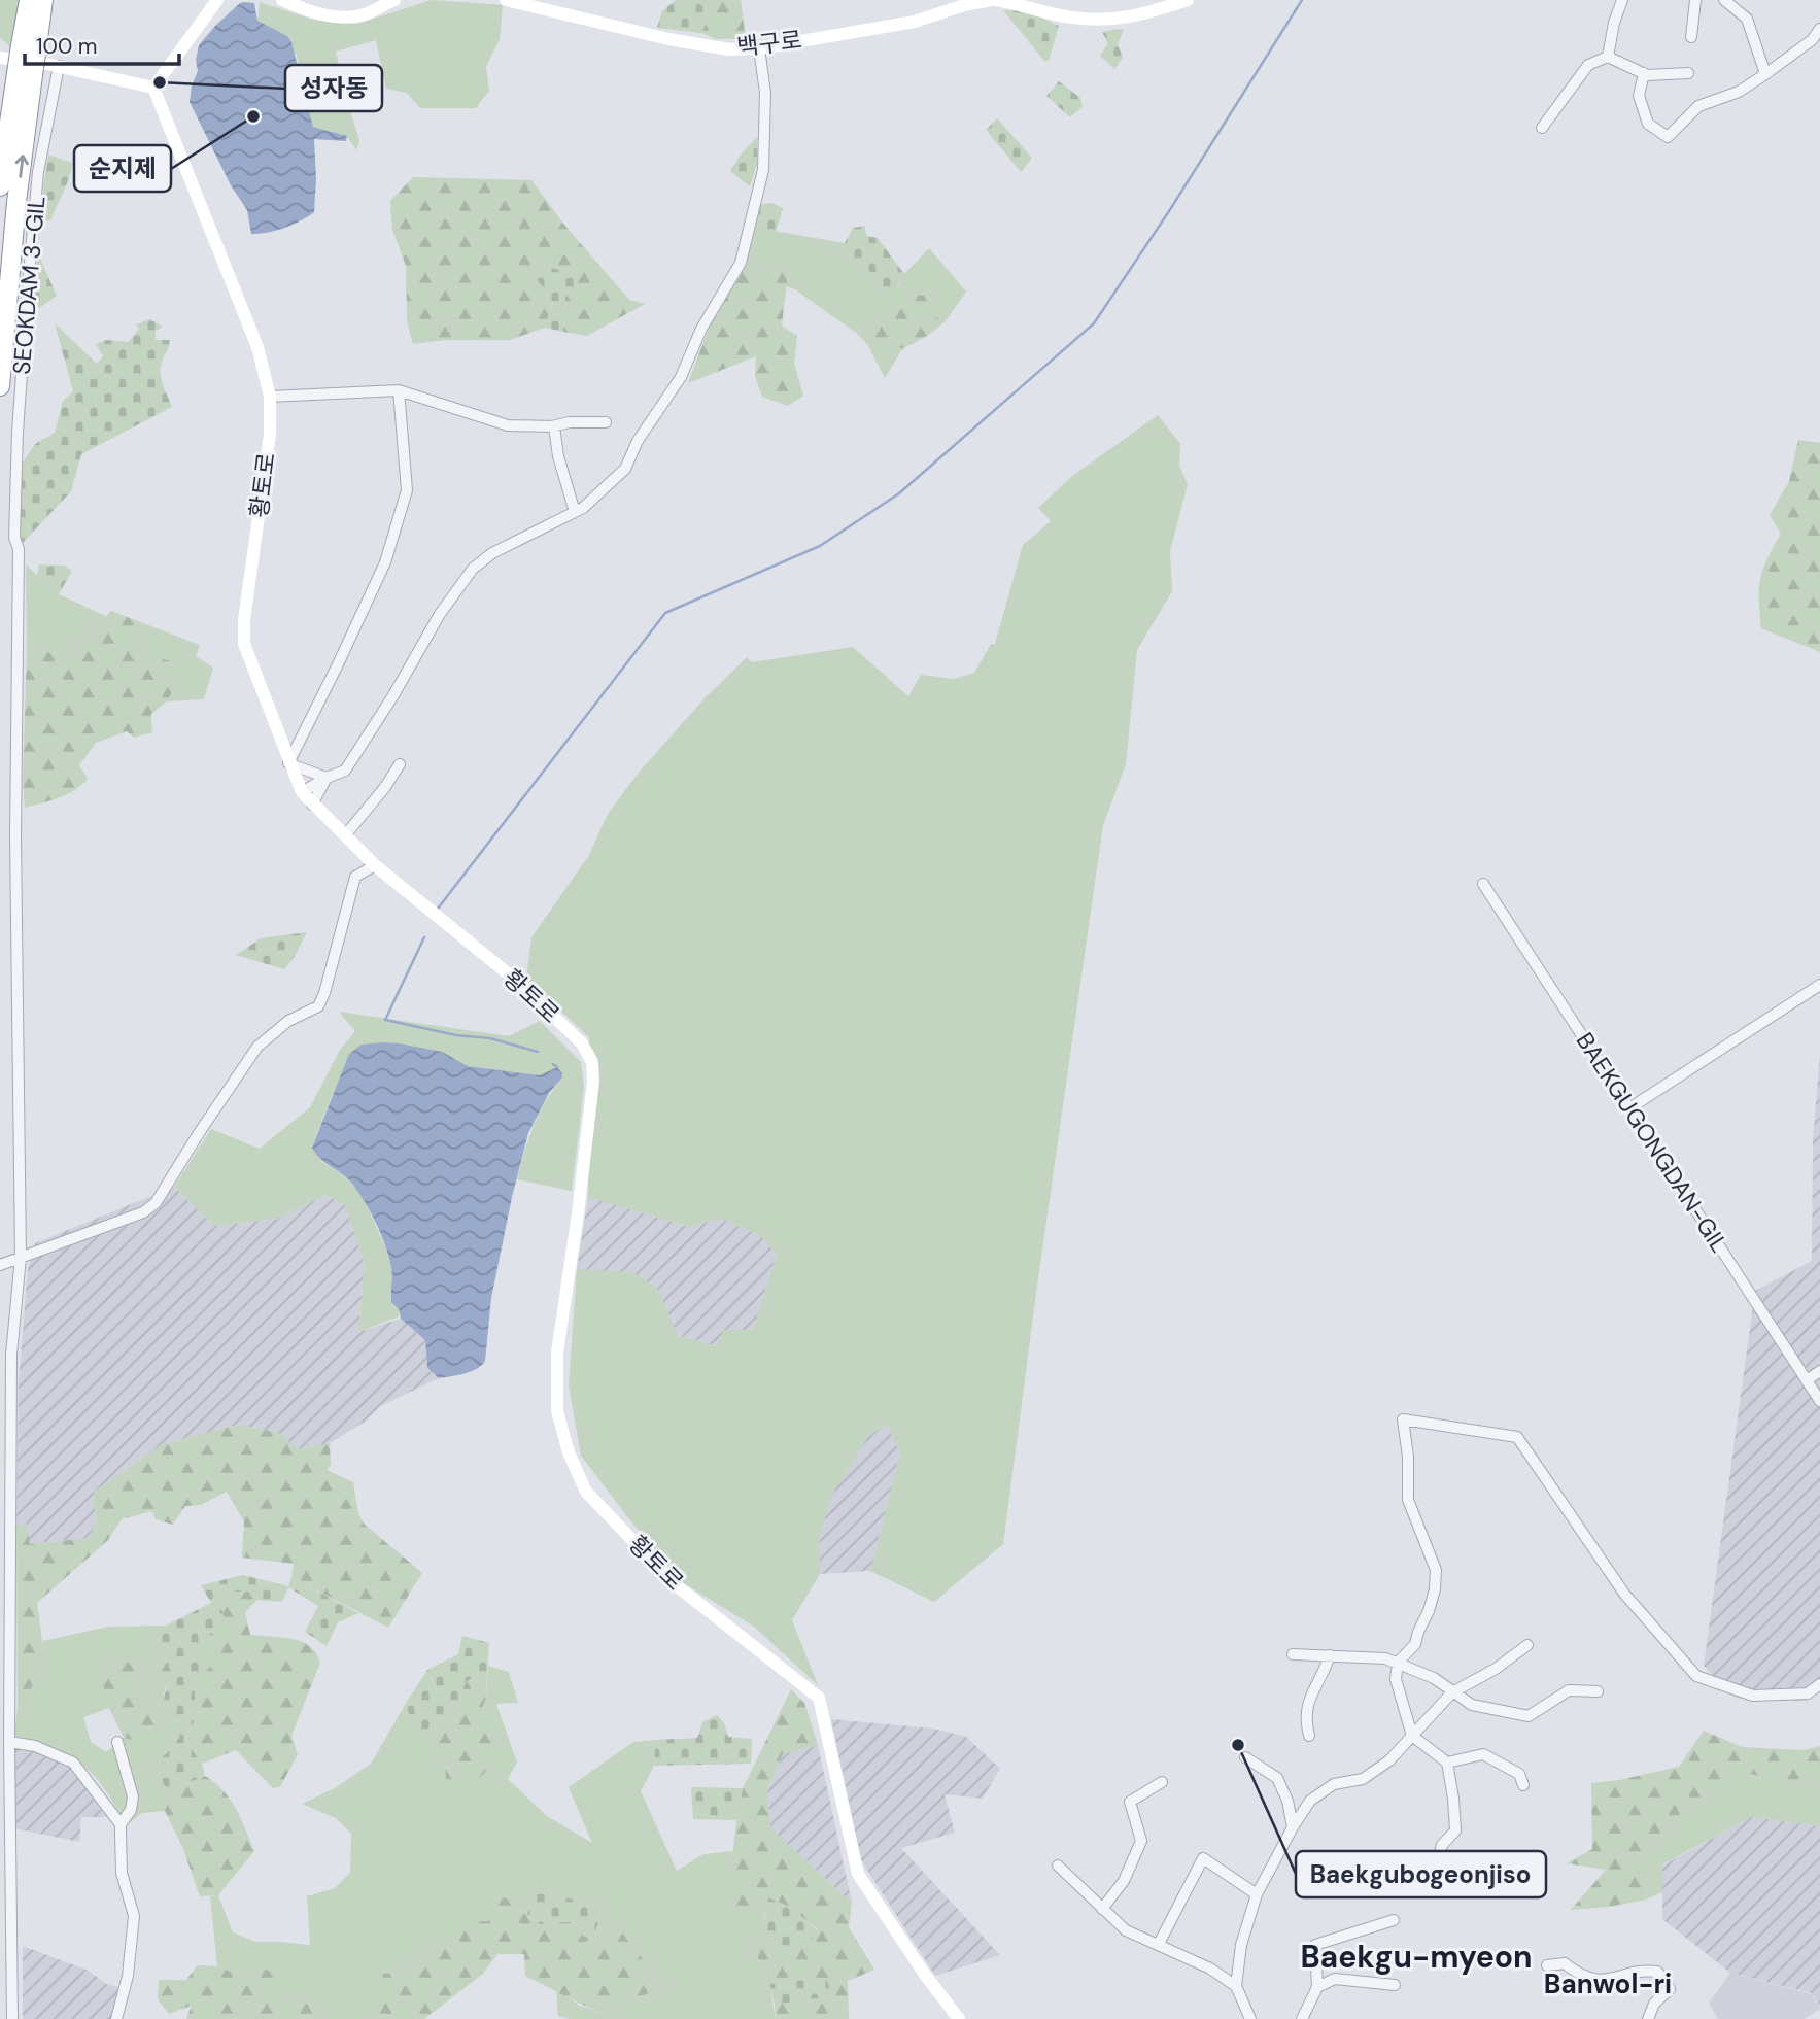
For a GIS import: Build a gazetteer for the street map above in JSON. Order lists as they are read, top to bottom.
{
  "streets": {
    "main road": ["백구로", "황토로"],
    "street": ["SEOKDAM 3-GIL", "BAEKGUGONGDAN-GIL"]
  },
  "districts": ["Baekgu-myeon", "Banwol-ri"],
  "places": ["성자동", "순지제", "Baekgubogeonjiso"],
  "scale_bar": "100 m"
}
